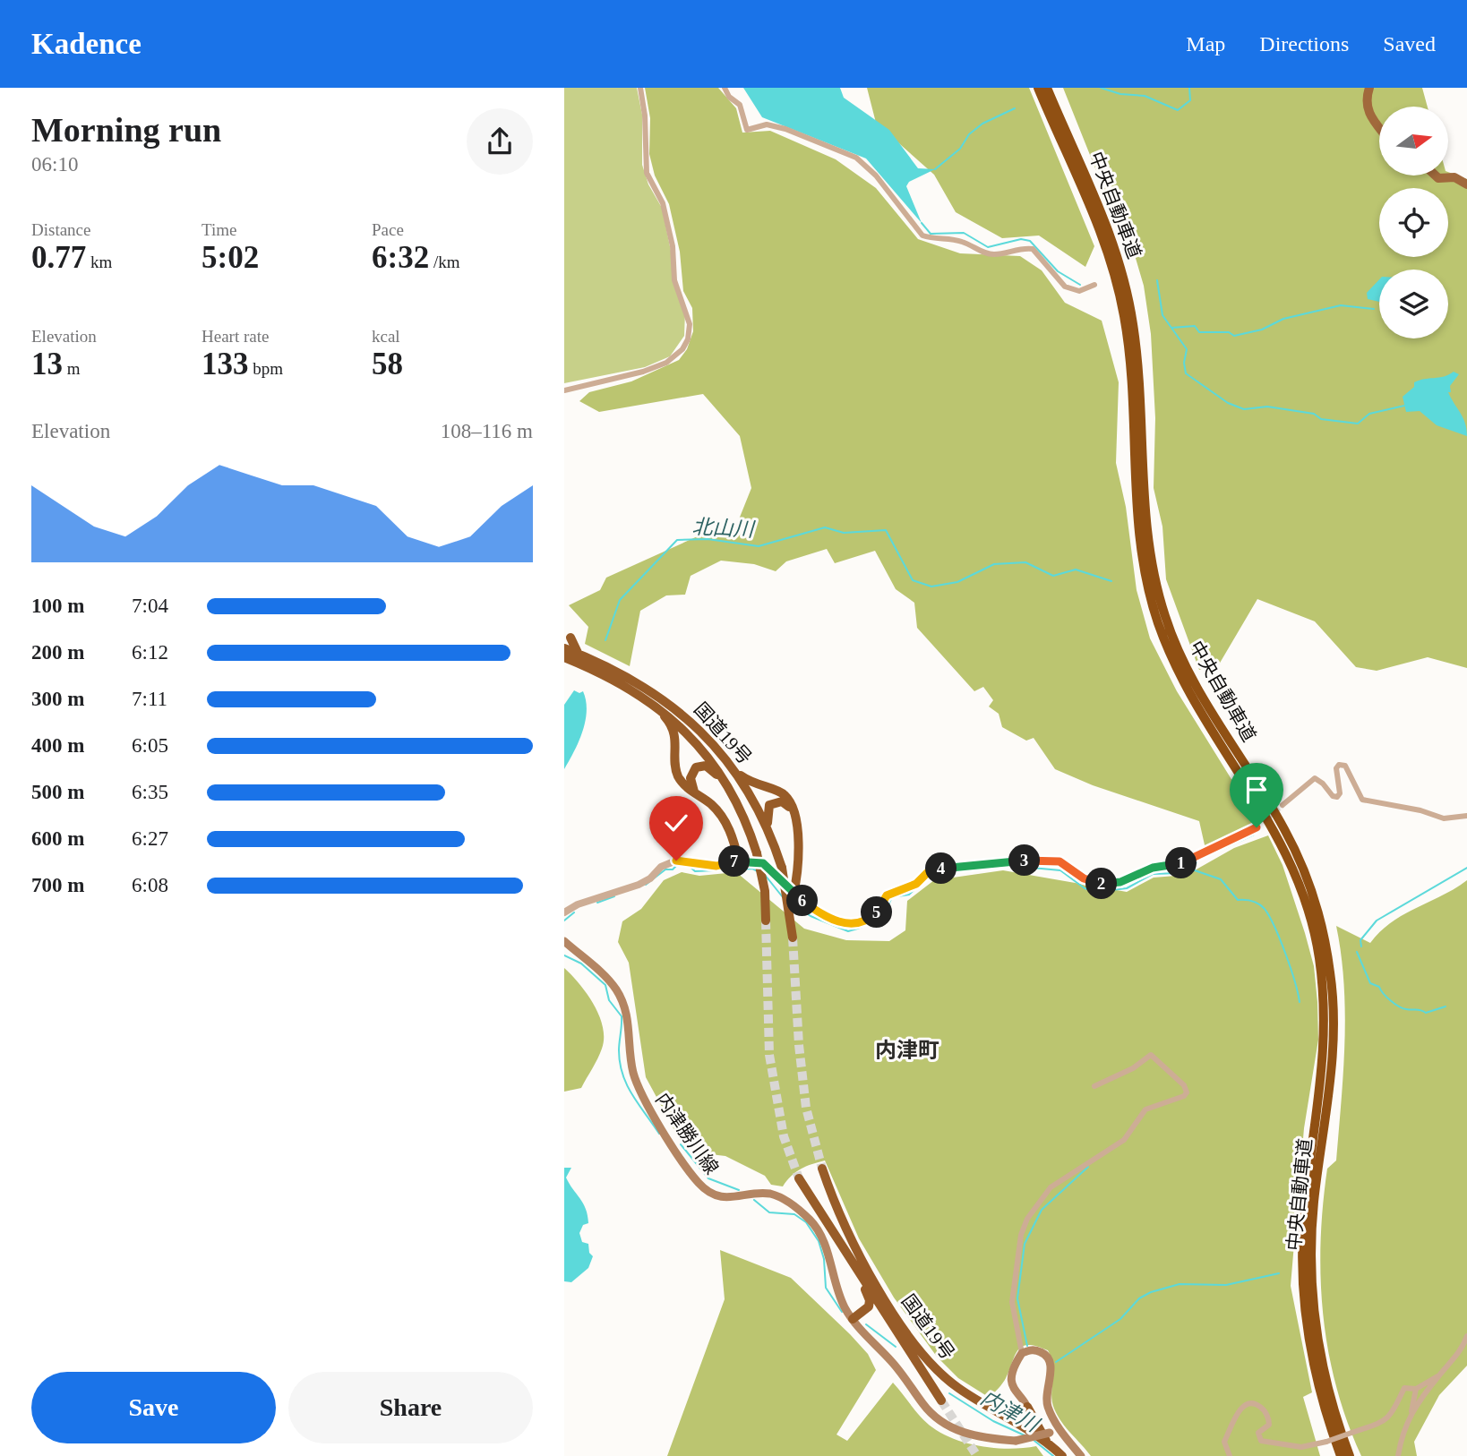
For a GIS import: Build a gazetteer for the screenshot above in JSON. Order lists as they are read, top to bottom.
{
  "streets": {
    "highway": ["中央自動車道", "国道19号"],
    "main road": ["内津勝川線"]
  },
  "crossings": [
    ["国道19号", "内津勝川線"]
  ],
  "districts": ["内津町"],
  "water": ["北山川", "内津川"],
  "north": "right",
  "page": {
    "header": "Kadence",
    "nav": ["Map", "Directions", "Saved"],
    "heading": ["Morning run", "06:10"],
    "stats": [
      ["Distance", "0.77 km"],
      ["Time", "5:02"],
      ["Pace", "6:32 /km"],
      ["Elevation", "13 m"],
      ["Heart rate", "133 bpm"],
      ["kcal", "58"]
    ],
    "chart": ["Elevation", "108–116 m"],
    "list": [
      {
        "name": "100 m",
        "note": "7:04"
      },
      {
        "name": "200 m",
        "note": "6:12"
      },
      {
        "name": "300 m",
        "note": "7:11"
      },
      {
        "name": "400 m",
        "note": "6:05"
      },
      {
        "name": "500 m",
        "note": "6:35"
      },
      {
        "name": "600 m",
        "note": "6:27"
      },
      {
        "name": "700 m",
        "note": "6:08"
      }
    ],
    "pins": [
      "3",
      "7",
      "1",
      "4",
      "2",
      "6",
      "5"
    ],
    "buttons": ["Save", "Share"]
  }
}
